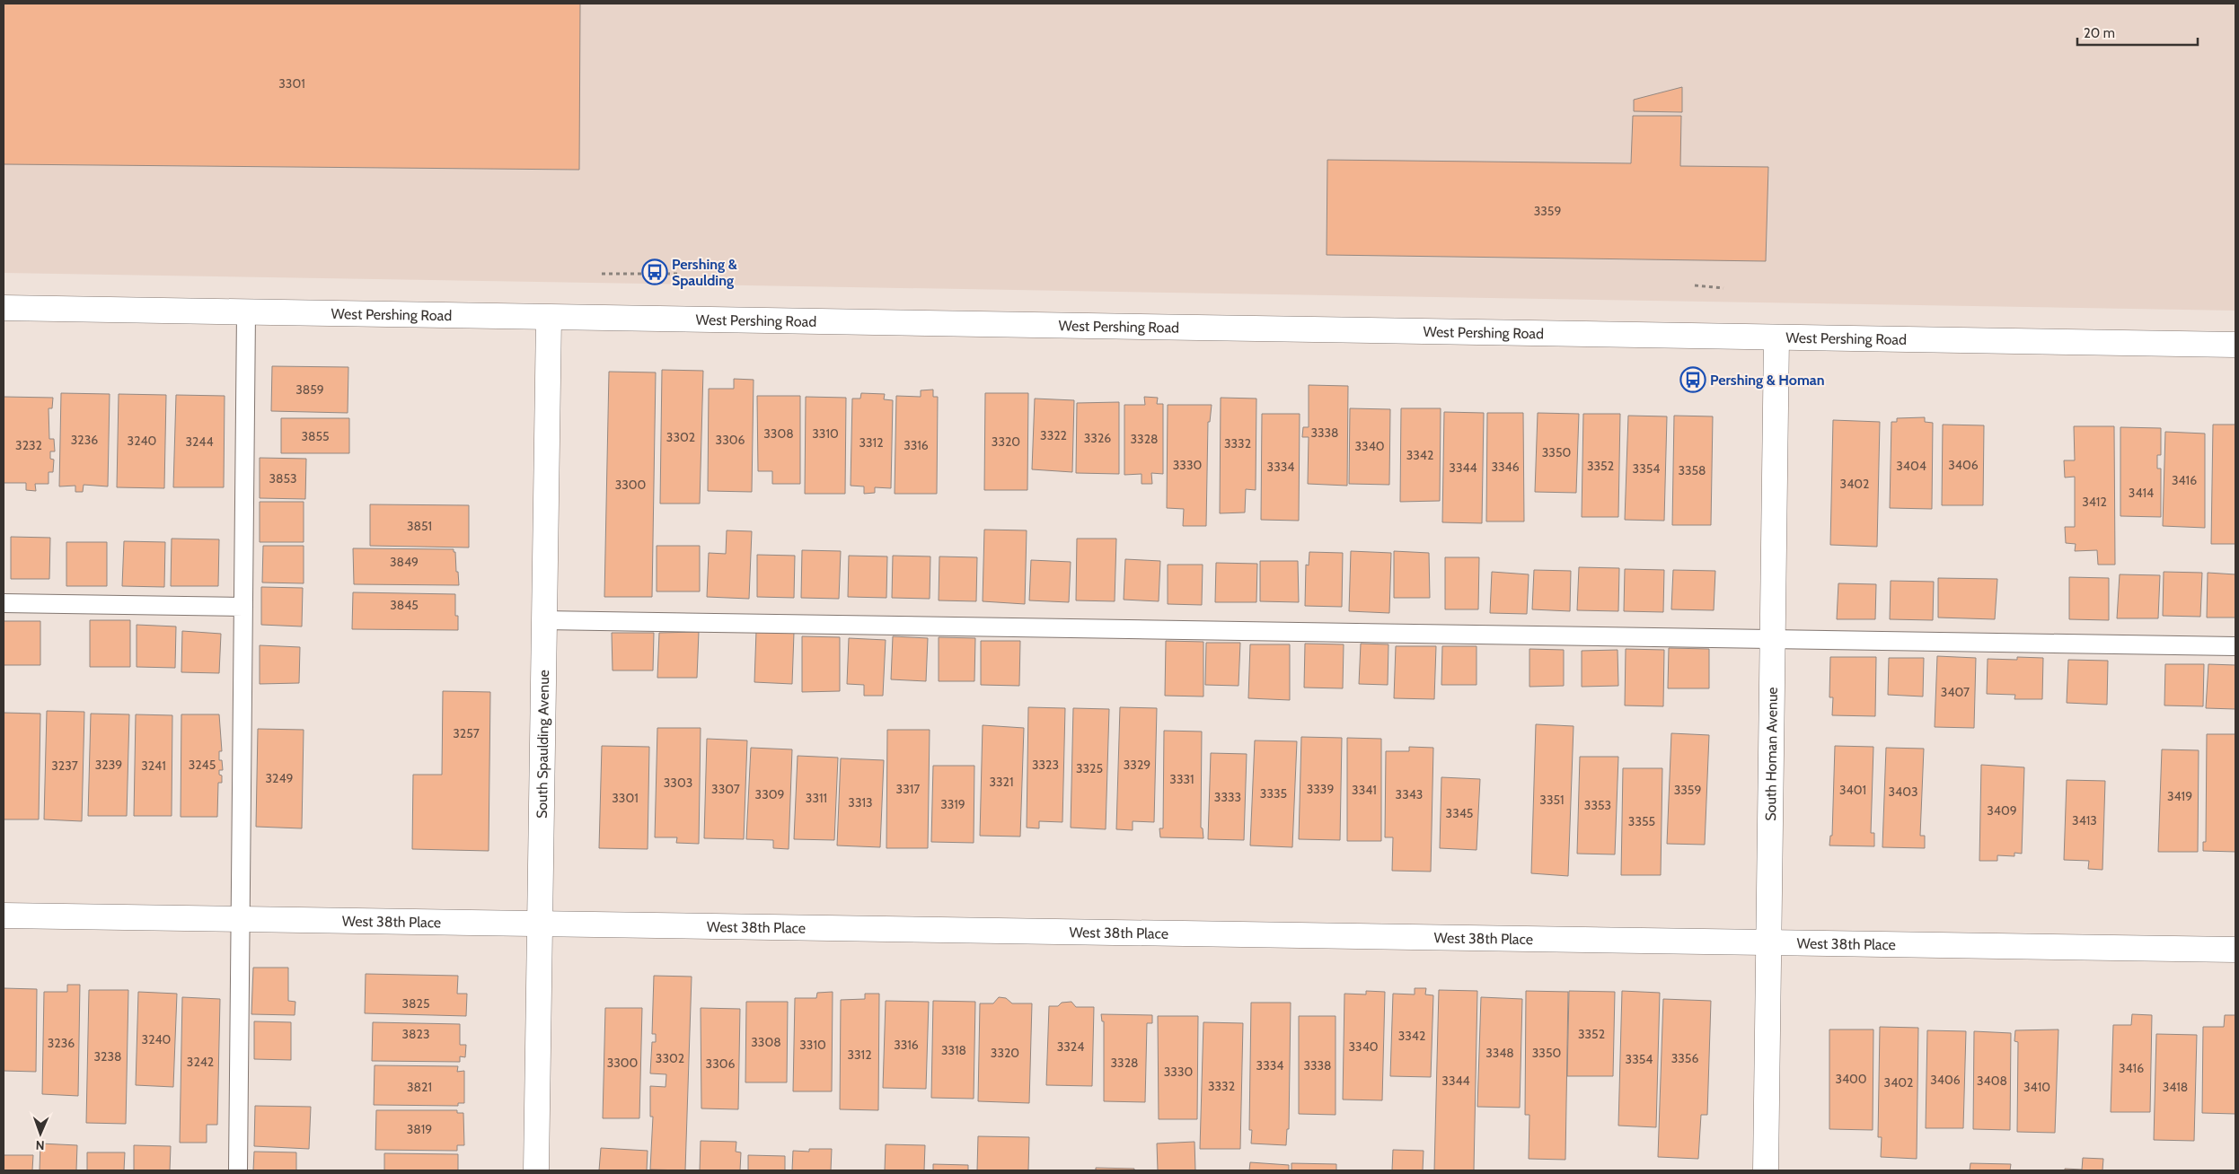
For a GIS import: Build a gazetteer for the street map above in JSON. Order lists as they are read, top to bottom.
{
  "streets": {
    "street": [
      "West Pershing Road",
      "South Spaulding Avenue",
      "South Homan Avenue",
      "West 38th Place"
    ]
  },
  "crossings": [
    ["West Pershing Road", "South Spaulding Avenue"],
    ["West Pershing Road", "South Homan Avenue"],
    ["South Spaulding Avenue", "West 38th Place"],
    ["South Homan Avenue", "West 38th Place"]
  ],
  "places": {
    "bus stop": ["Pershing & Spaulding", "Pershing & Homan"]
  },
  "house_numbers": [
    "3301",
    "3359",
    "3859",
    "3338",
    "3308",
    "3310",
    "3322",
    "3855",
    "3302",
    "3326",
    "3328",
    "3236",
    "3306",
    "3240",
    "3244",
    "3320",
    "3312",
    "3332",
    "3232",
    "3316",
    "3340",
    "3350",
    "3342",
    "3330",
    "3406",
    "3352",
    "3404",
    "3334",
    "3346",
    "3344",
    "3354",
    "3358",
    "3853",
    "3416",
    "3402",
    "3300",
    "3414",
    "3412",
    "3851",
    "3849",
    "3845",
    "3407",
    "3257",
    "3239",
    "3245",
    "3323",
    "3329",
    "3237",
    "3241",
    "3325",
    "3249",
    "3331",
    "3321",
    "3303",
    "3307",
    "3317",
    "3339",
    "3341",
    "3359",
    "3401",
    "3403",
    "3335",
    "3309",
    "3343",
    "3419",
    "3333",
    "3301",
    "3311",
    "3351",
    "3313",
    "3319",
    "3353",
    "3409",
    "3345",
    "3413",
    "3355",
    "3825",
    "3823",
    "3352",
    "3342",
    "3240",
    "3308",
    "3236",
    "3310",
    "3316",
    "3324",
    "3340",
    "3318",
    "3320",
    "3348",
    "3350",
    "3312",
    "3238",
    "3302",
    "3356",
    "3354",
    "3242",
    "3300",
    "3328",
    "3306",
    "3334",
    "3338",
    "3416",
    "3330",
    "3400",
    "3406",
    "3344",
    "3408",
    "3402",
    "3332",
    "3821",
    "3410",
    "3418",
    "3819"
  ],
  "scale_bar": "20 m",
  "north": "bottom"
}
